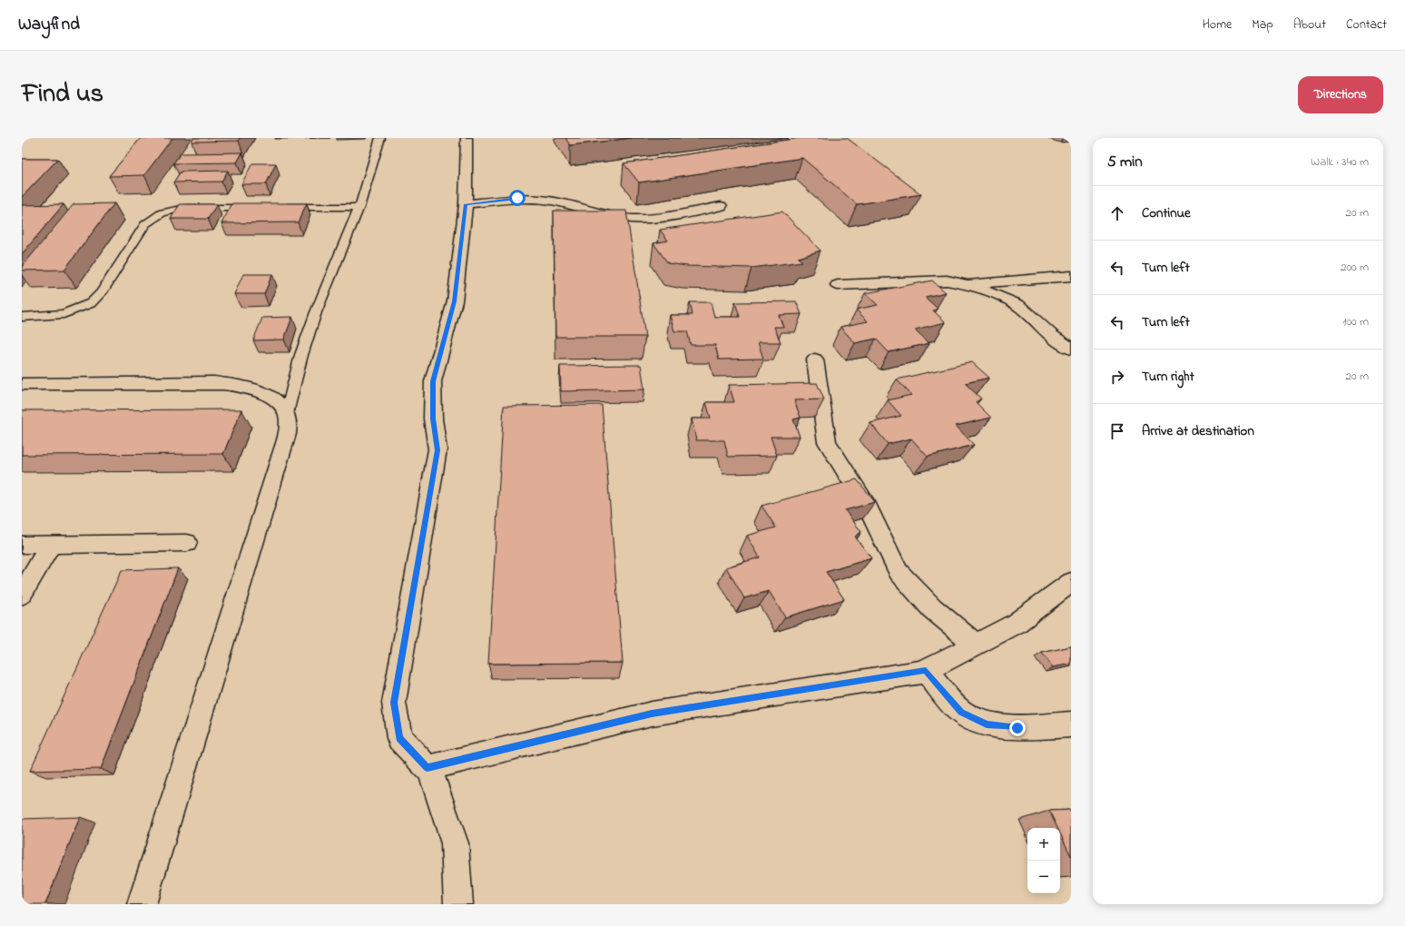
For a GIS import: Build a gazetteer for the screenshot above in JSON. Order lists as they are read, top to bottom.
{
  "page": {
    "header": "Wayfind",
    "nav": [
      "Home",
      "Map",
      "About",
      "Contact"
    ],
    "title": "Find us",
    "buttons": "Directions",
    "heading": ["5 min", "Walk · 340 m"],
    "list": [
      ["Continue", "20 m"],
      ["Turn left", "200 m"],
      ["Turn left", "100 m"],
      ["Turn right", "20 m"],
      "Arrive at destination"
    ],
    "map_buttons": ["+", "−"]
  }
}
